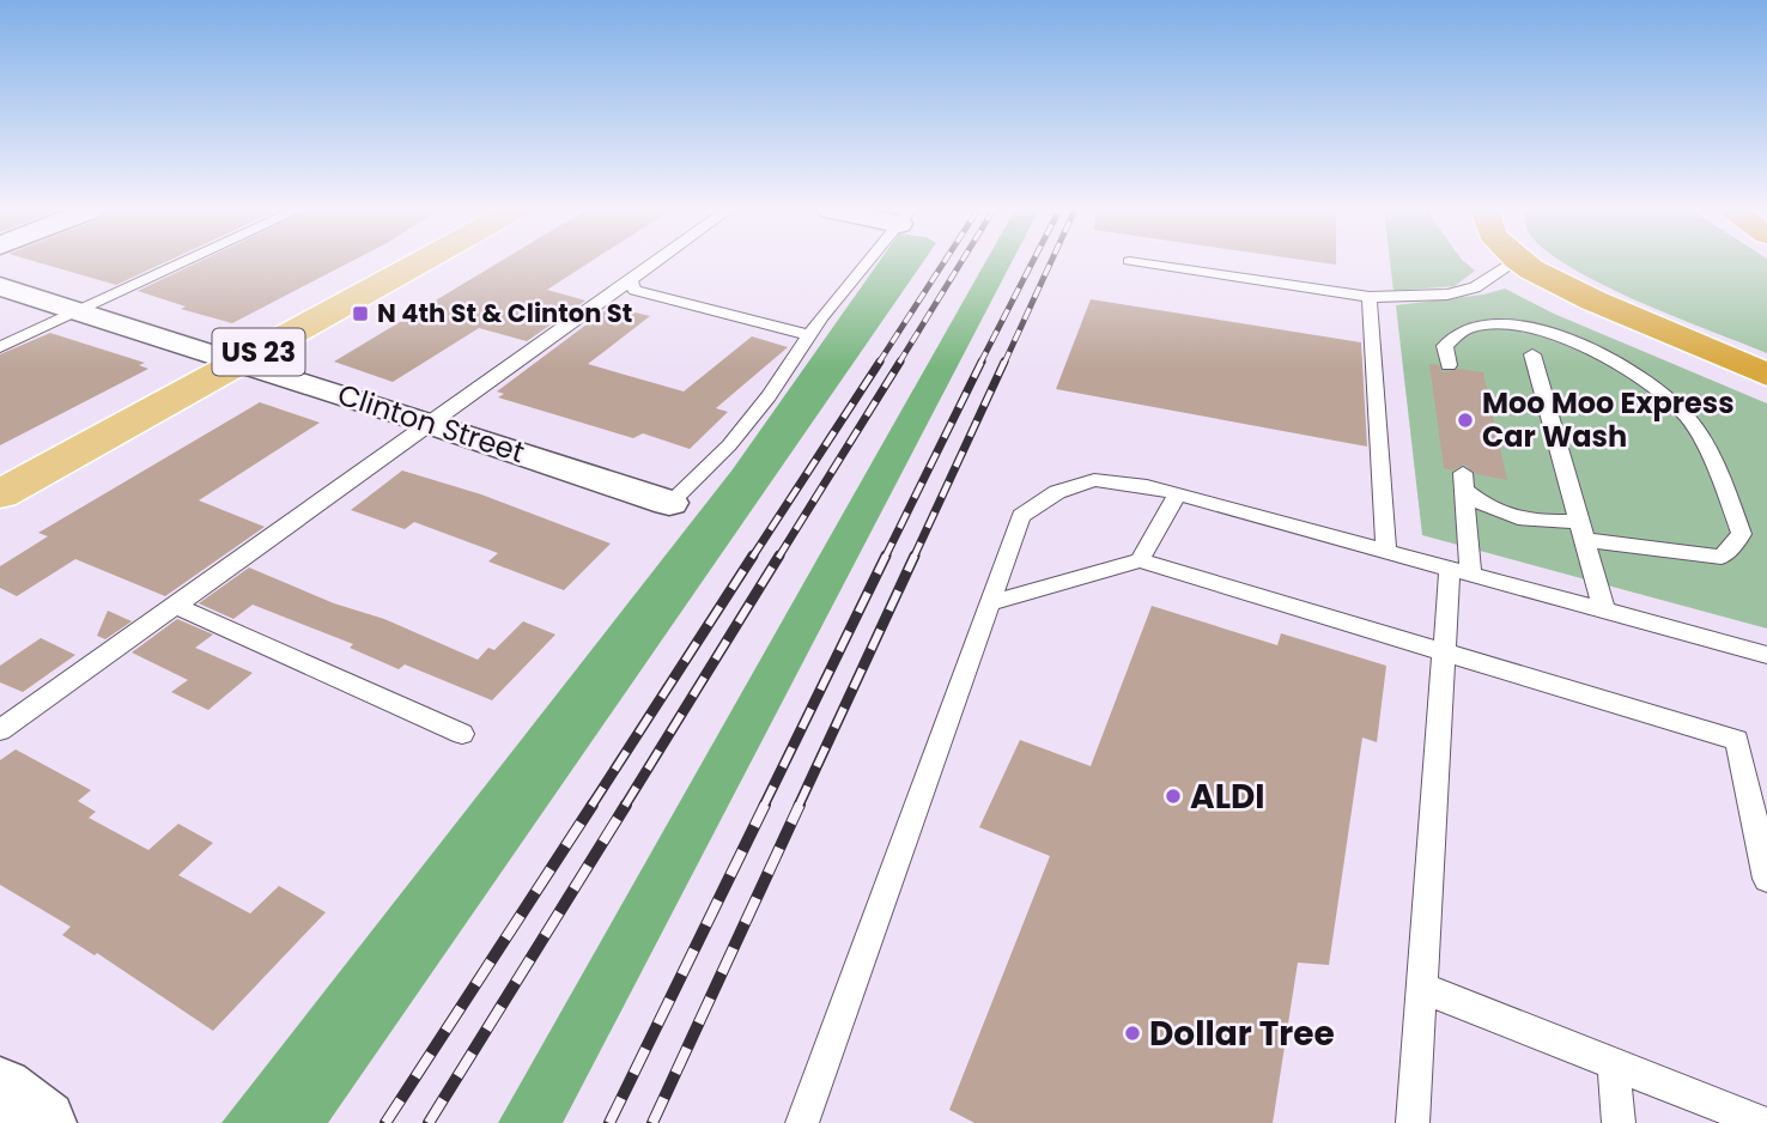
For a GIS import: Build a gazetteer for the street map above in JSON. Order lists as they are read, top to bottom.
{
  "streets": {
    "main road": ["US 23"],
    "street": ["Clinton Street"]
  },
  "crossings": [
    ["US 23", "Clinton Street"]
  ],
  "places": {
    "transit": ["N 4th St & Clinton St"],
    "other": ["Moo Moo Express Car Wash", "ALDI", "Dollar Tree"]
  }
}
